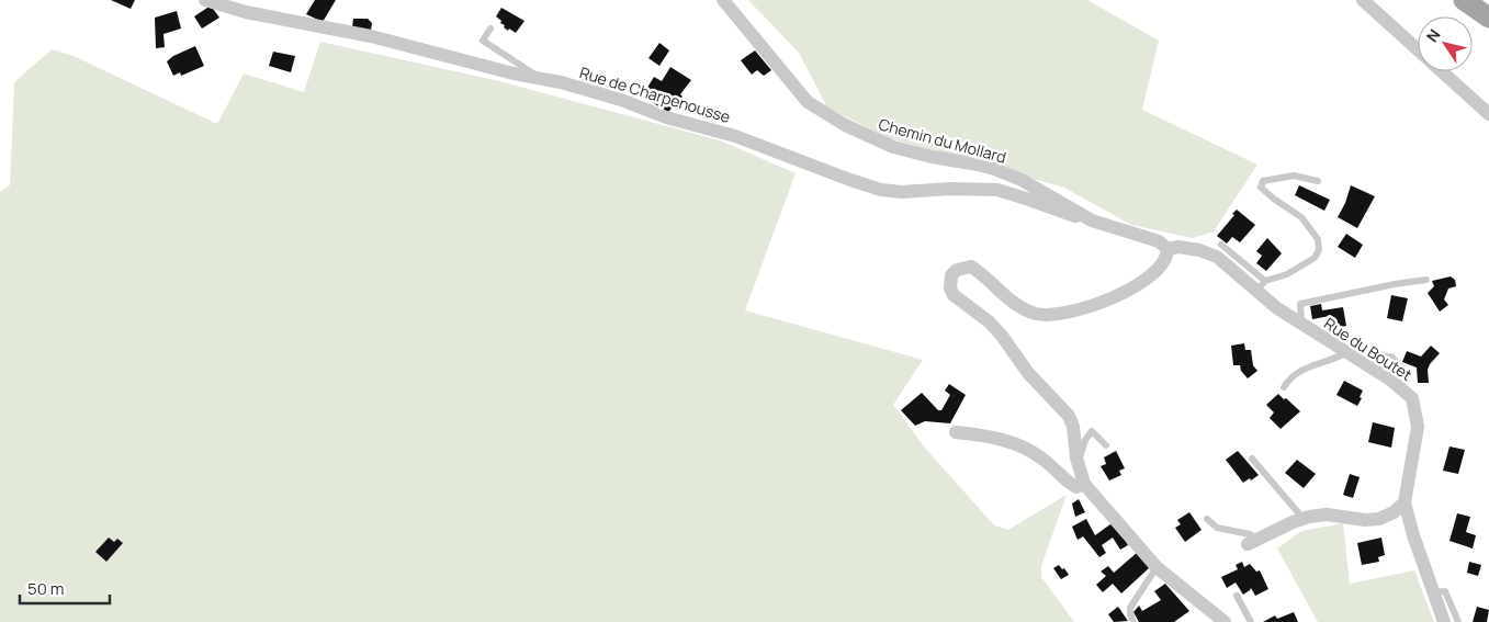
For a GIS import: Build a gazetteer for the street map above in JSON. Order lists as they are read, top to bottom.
{
  "streets": {
    "street": ["Rue de Charpenousse", "Chemin du Mollard", "Rue du Boutet"]
  },
  "crossings": [
    ["Rue de Charpenousse", "Chemin du Mollard"],
    ["Chemin du Mollard", "Rue du Boutet"]
  ],
  "scale_bar": "50 m",
  "north": "top left"
}
